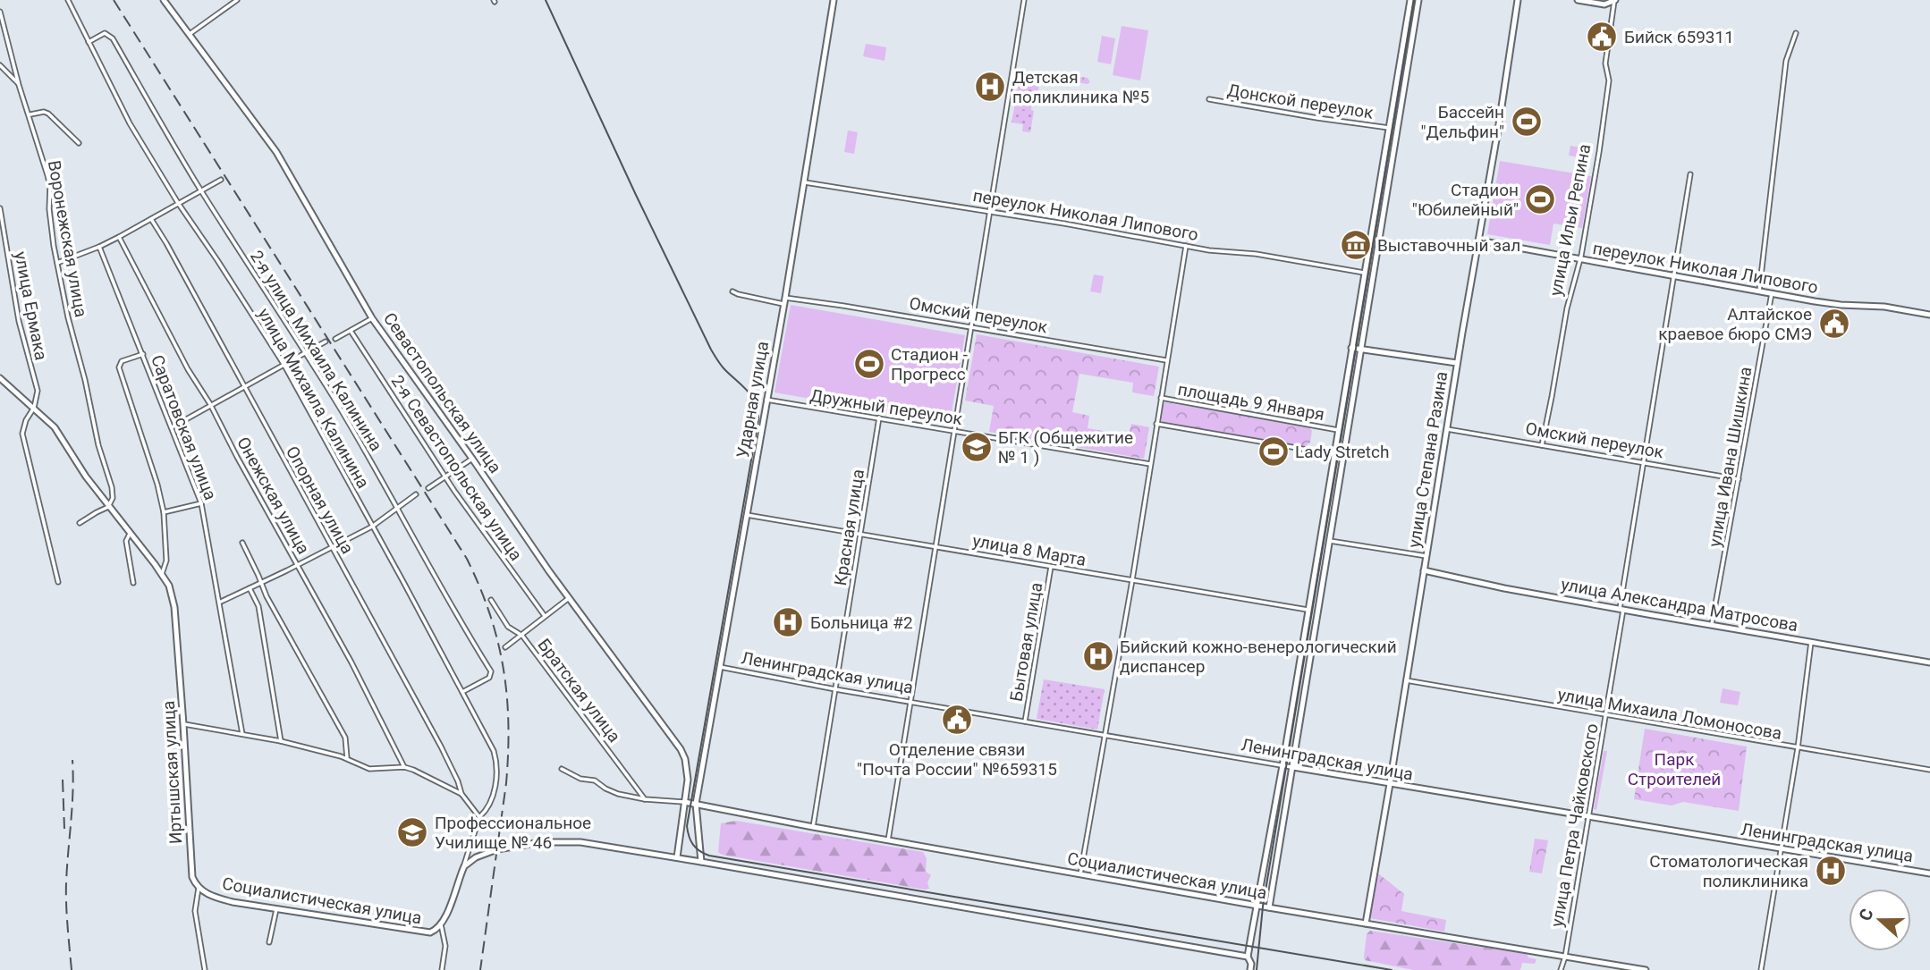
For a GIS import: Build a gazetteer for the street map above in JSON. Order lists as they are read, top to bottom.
{
  "streets": {
    "street": [
      "Донской переулок",
      "переулок Николая Липового",
      "улица Ильи Репина",
      "Воронежская улица",
      "улица Ермака",
      "Омский переулок",
      "2-я улица Михаила Калинина",
      "Севастопольская улица",
      "улица Михаила Калинина",
      "Ударная улица",
      "площадь 9 Января",
      "Дружный переулок",
      "Саратовская улица",
      "улица Ивана Шишкина",
      "улица Степана Разина",
      "2-я Севастопольская улица",
      "Онежская улица",
      "Опорная улица",
      "Красная улица",
      "улица 8 Марта",
      "улица Александра Матросова",
      "Бытовая улица",
      "Ленинградская улица",
      "Братская улица",
      "улица Михаила Ломоносова",
      "Иртышская улица",
      "улица Петра Чайковского",
      "Социалистическая улица"
    ]
  },
  "crossings": [
    ["переулок Николая Липового", "улица Ильи Репина"],
    ["переулок Николая Липового", "Ударная улица"],
    ["переулок Николая Липового", "улица Ивана Шишкина"],
    ["переулок Николая Липового", "улица Степана Разина"],
    ["переулок Николая Липового", "улица Петра Чайковского"],
    ["улица Ильи Репина", "Омский переулок"],
    ["Воронежская улица", "Иртышская улица"],
    ["улица Ермака", "Иртышская улица"],
    ["Омский переулок", "Ударная улица"],
    ["Омский переулок", "улица Ивана Шишкина"],
    ["Омский переулок", "улица Степана Разина"],
    ["Омский переулок", "улица Петра Чайковского"],
    ["2-я улица Михаила Калинина", "улица Михаила Калинина"],
    ["Севастопольская улица", "Социалистическая улица"],
    ["улица Михаила Калинина", "Социалистическая улица"],
    ["Ударная улица", "Дружный переулок"],
    ["Ударная улица", "улица 8 Марта"],
    ["Ударная улица", "Ленинградская улица"],
    ["Ударная улица", "Социалистическая улица"],
    ["Дружный переулок", "Красная улица"],
    ["Саратовская улица", "Иртышская улица"],
    ["улица Ивана Шишкина", "улица Александра Матросова"],
    ["улица Степана Разина", "улица Александра Матросова"],
    ["улица Степана Разина", "Ленинградская улица"],
    ["улица Степана Разина", "улица Михаила Ломоносова"],
    ["улица Степана Разина", "Социалистическая улица"],
    ["Красная улица", "улица 8 Марта"],
    ["Красная улица", "Ленинградская улица"],
    ["Красная улица", "Социалистическая улица"],
    ["улица 8 Марта", "Бытовая улица"],
    ["улица Александра Матросова", "улица Петра Чайковского"],
    ["Бытовая улица", "Ленинградская улица"],
    ["Ленинградская улица", "улица Петра Чайковского"],
    ["улица Михаила Ломоносова", "улица Петра Чайковского"],
    ["Иртышская улица", "Социалистическая улица"],
    ["улица Петра Чайковского", "Социалистическая улица"]
  ],
  "parks": ["Парк Строителей"],
  "places": {
    "public building": ["Бийск 659311", "Алтайское краевое бюро СМЭ", "Отделение связи \"Почта России\" №659315"],
    "hospital": [
      "Детская поликлиника №5",
      "Больница #2",
      "Бийский кожно-венерологический диспансер",
      "Стоматологическая поликлиника"
    ],
    "sports": [
      "Бассейн \"Дельфин\"",
      "Стадион \"Юбилейный\"",
      "Стадион - Прогресс",
      "Lady Stretch"
    ],
    "museum": ["Выставочный зал"],
    "school or university": ["БГК (Общежитие № 1 )", "Профессиональное Училище № 46"]
  },
  "north": "left"
}
